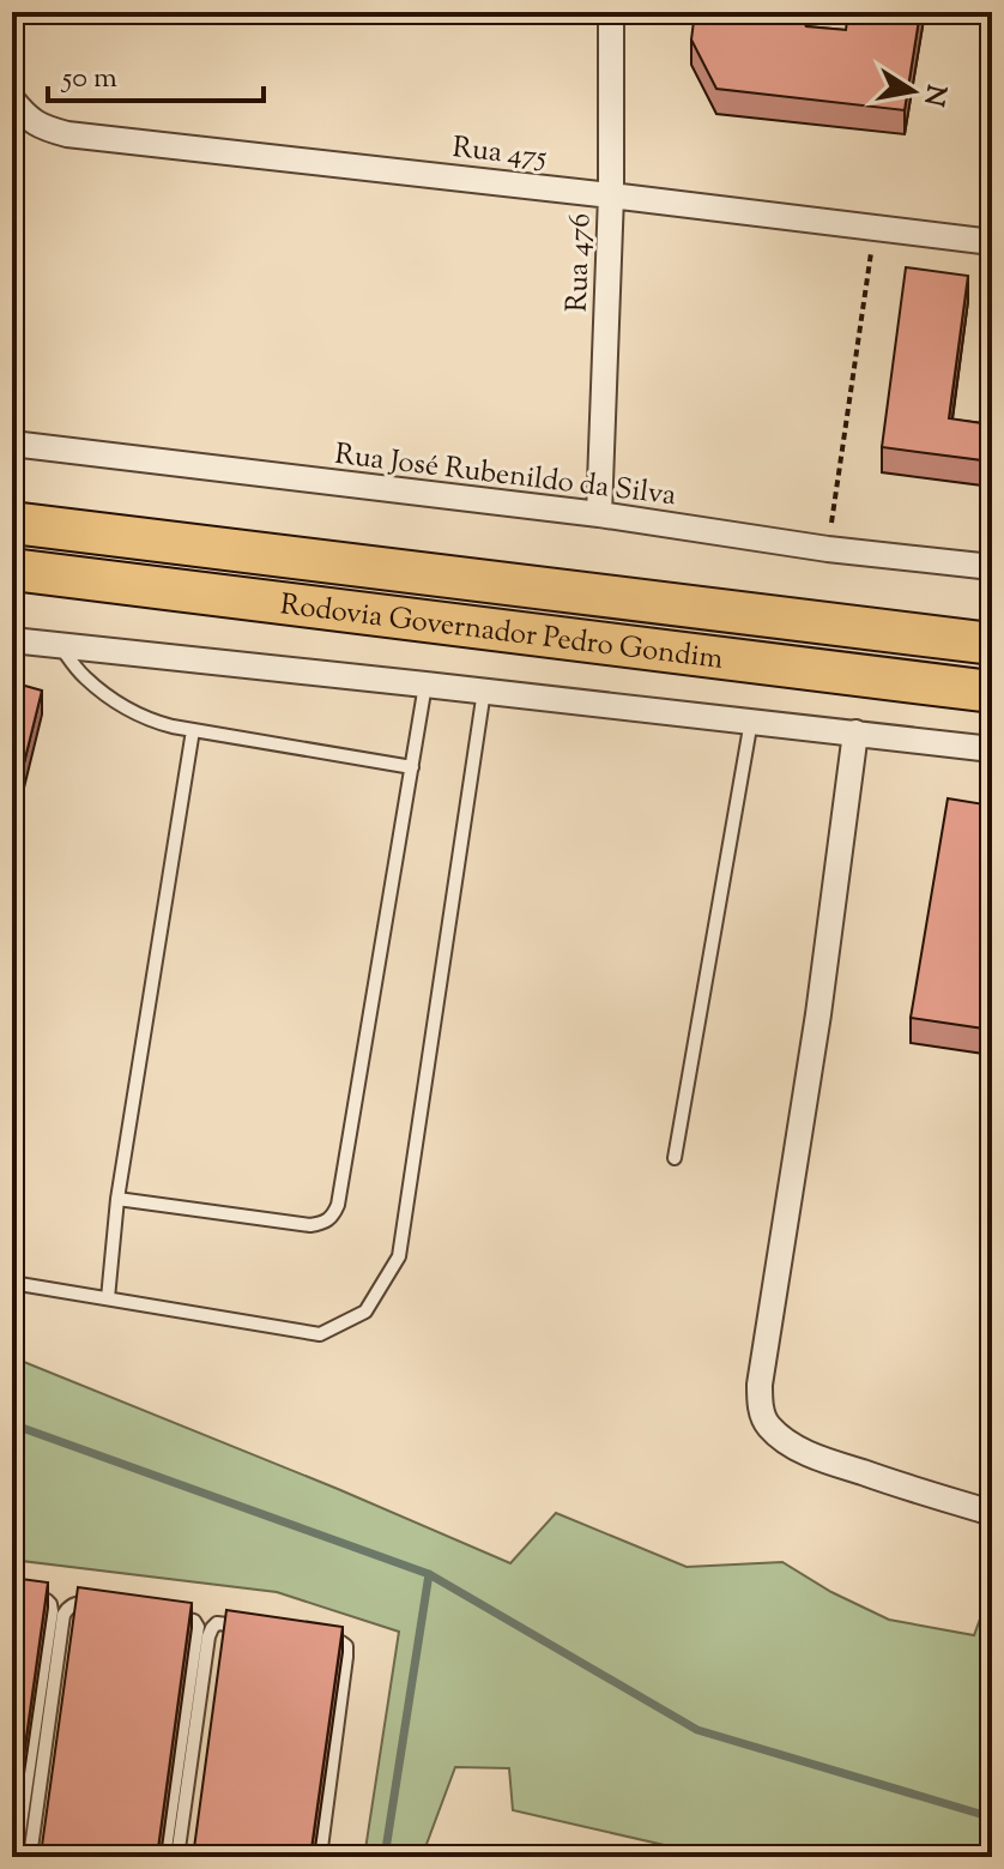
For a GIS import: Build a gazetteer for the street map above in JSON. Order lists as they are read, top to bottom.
{
  "streets": {
    "highway": ["Rodovia Governador Pedro Gondim"],
    "street": ["Rua 475", "Rua 476", "Rua José Rubenildo da Silva"]
  },
  "crossings": [
    ["Rua 475", "Rua 476"],
    ["Rua 476", "Rua José Rubenildo da Silva"]
  ],
  "scale_bar": "50 m",
  "north": "right"
}
